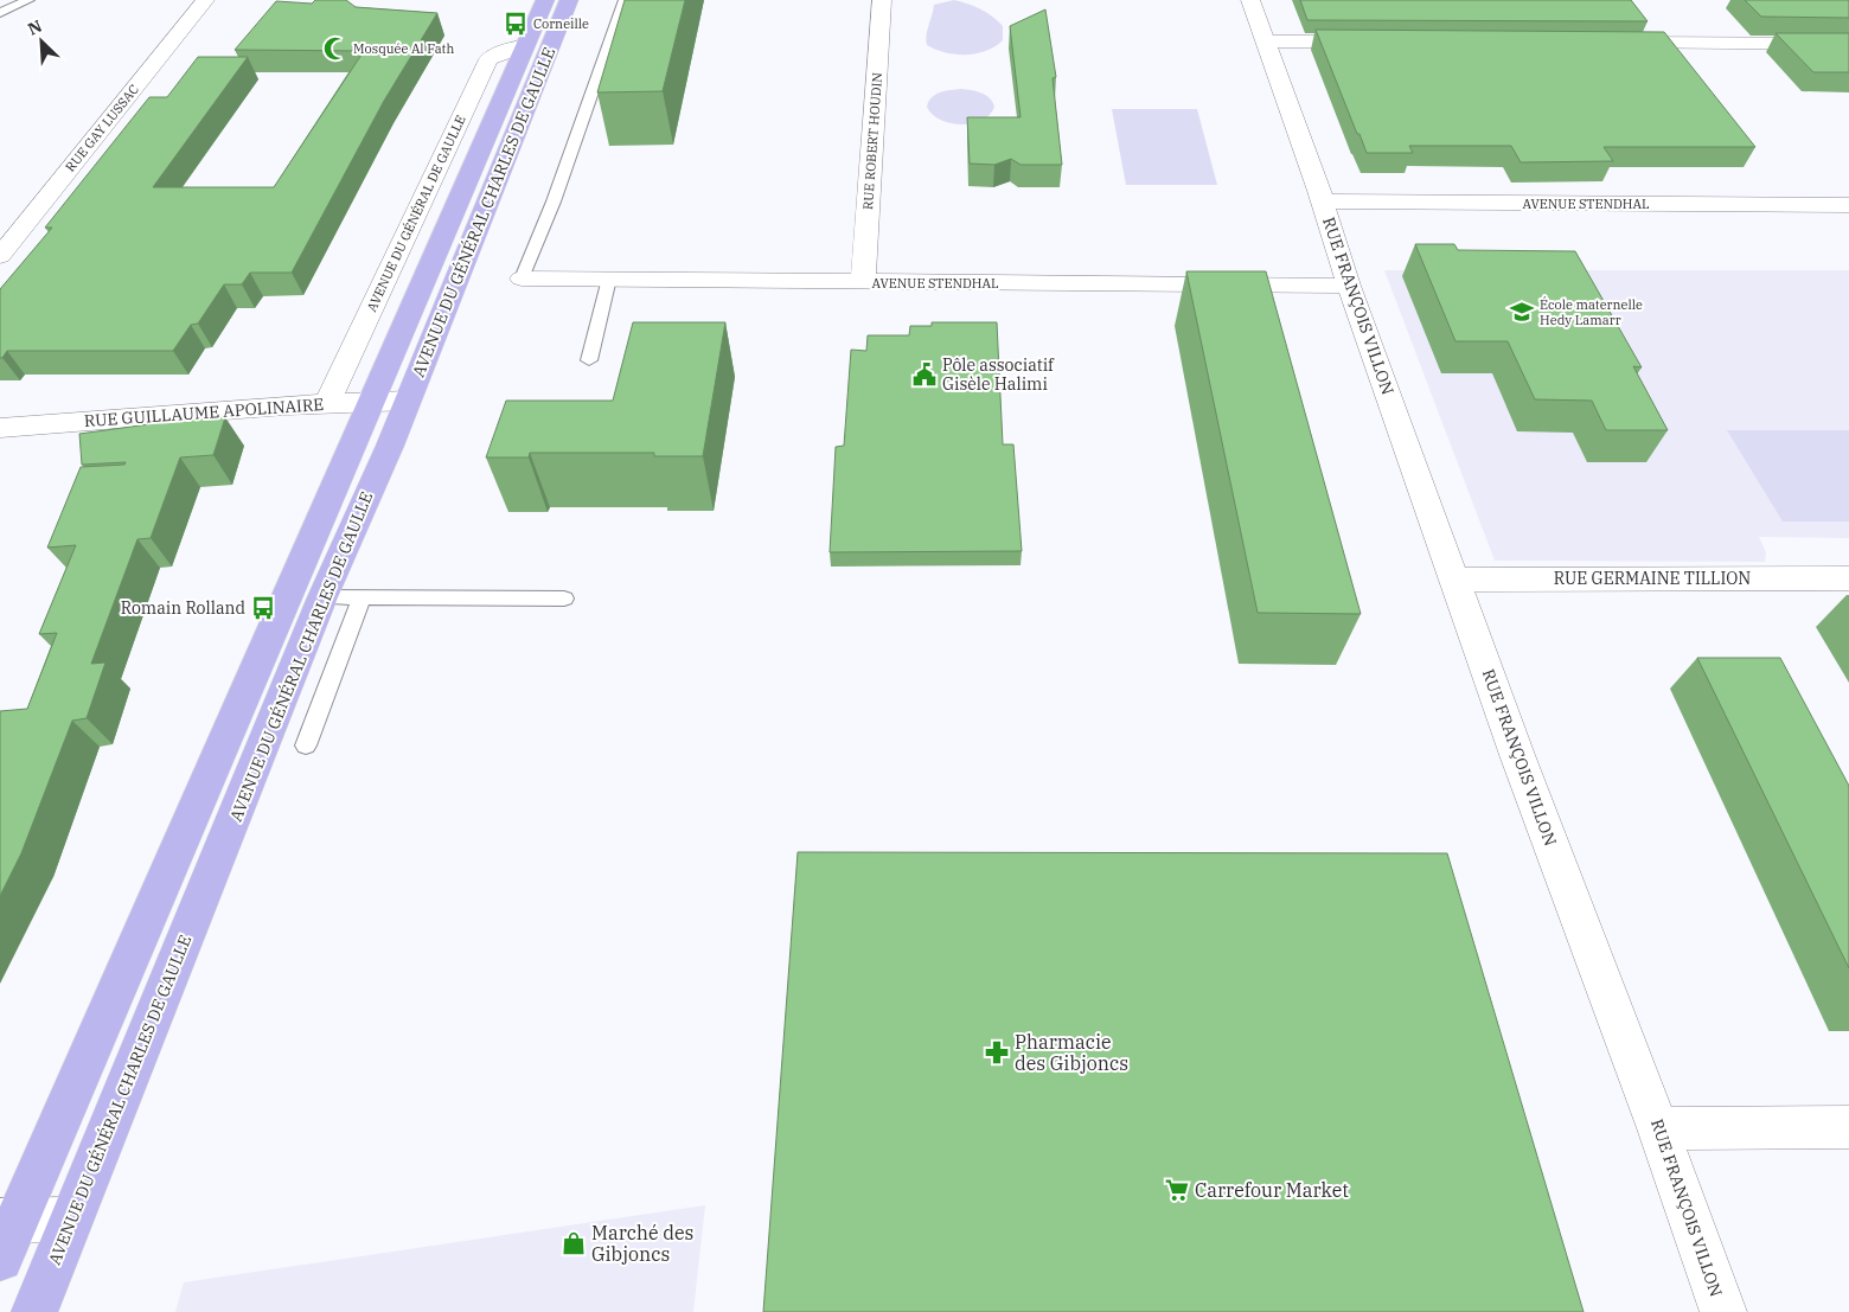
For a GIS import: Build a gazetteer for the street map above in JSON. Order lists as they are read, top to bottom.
{
  "streets": {
    "main road": ["AVENUE DU GÉNÉRAL CHARLES DE GAULLE"],
    "street": [
      "RUE GAY LUSSAC",
      "RUE ROBERT HOUDIN",
      "AVENUE STENDHAL",
      "AVENUE DU GÉNÉRAL DE GAULLE",
      "RUE FRANÇOIS VILLON",
      "RUE GUILLAUME APOLINAIRE",
      "RUE GERMAINE TILLION"
    ]
  },
  "crossings": [
    ["RUE ROBERT HOUDIN", "AVENUE STENDHAL"],
    ["AVENUE STENDHAL", "RUE FRANÇOIS VILLON"],
    ["AVENUE DU GÉNÉRAL CHARLES DE GAULLE", "AVENUE DU GÉNÉRAL DE GAULLE"],
    ["AVENUE DU GÉNÉRAL CHARLES DE GAULLE", "RUE GUILLAUME APOLINAIRE"],
    ["AVENUE DU GÉNÉRAL DE GAULLE", "RUE GUILLAUME APOLINAIRE"],
    ["RUE FRANÇOIS VILLON", "RUE GERMAINE TILLION"]
  ],
  "places": {
    "bus stop": ["Corneille", "Romain Rolland"],
    "mosque": ["Mosquée Al Fath"],
    "school or university": ["École maternelle Hedy Lamarr"],
    "public building": ["Pôle associatif Gisèle Halimi"],
    "pharmacy": ["Pharmacie des Gibjoncs"],
    "supermarket": ["Carrefour Market"],
    "shop": ["Marché des Gibjoncs"]
  },
  "north": "top left"
}
